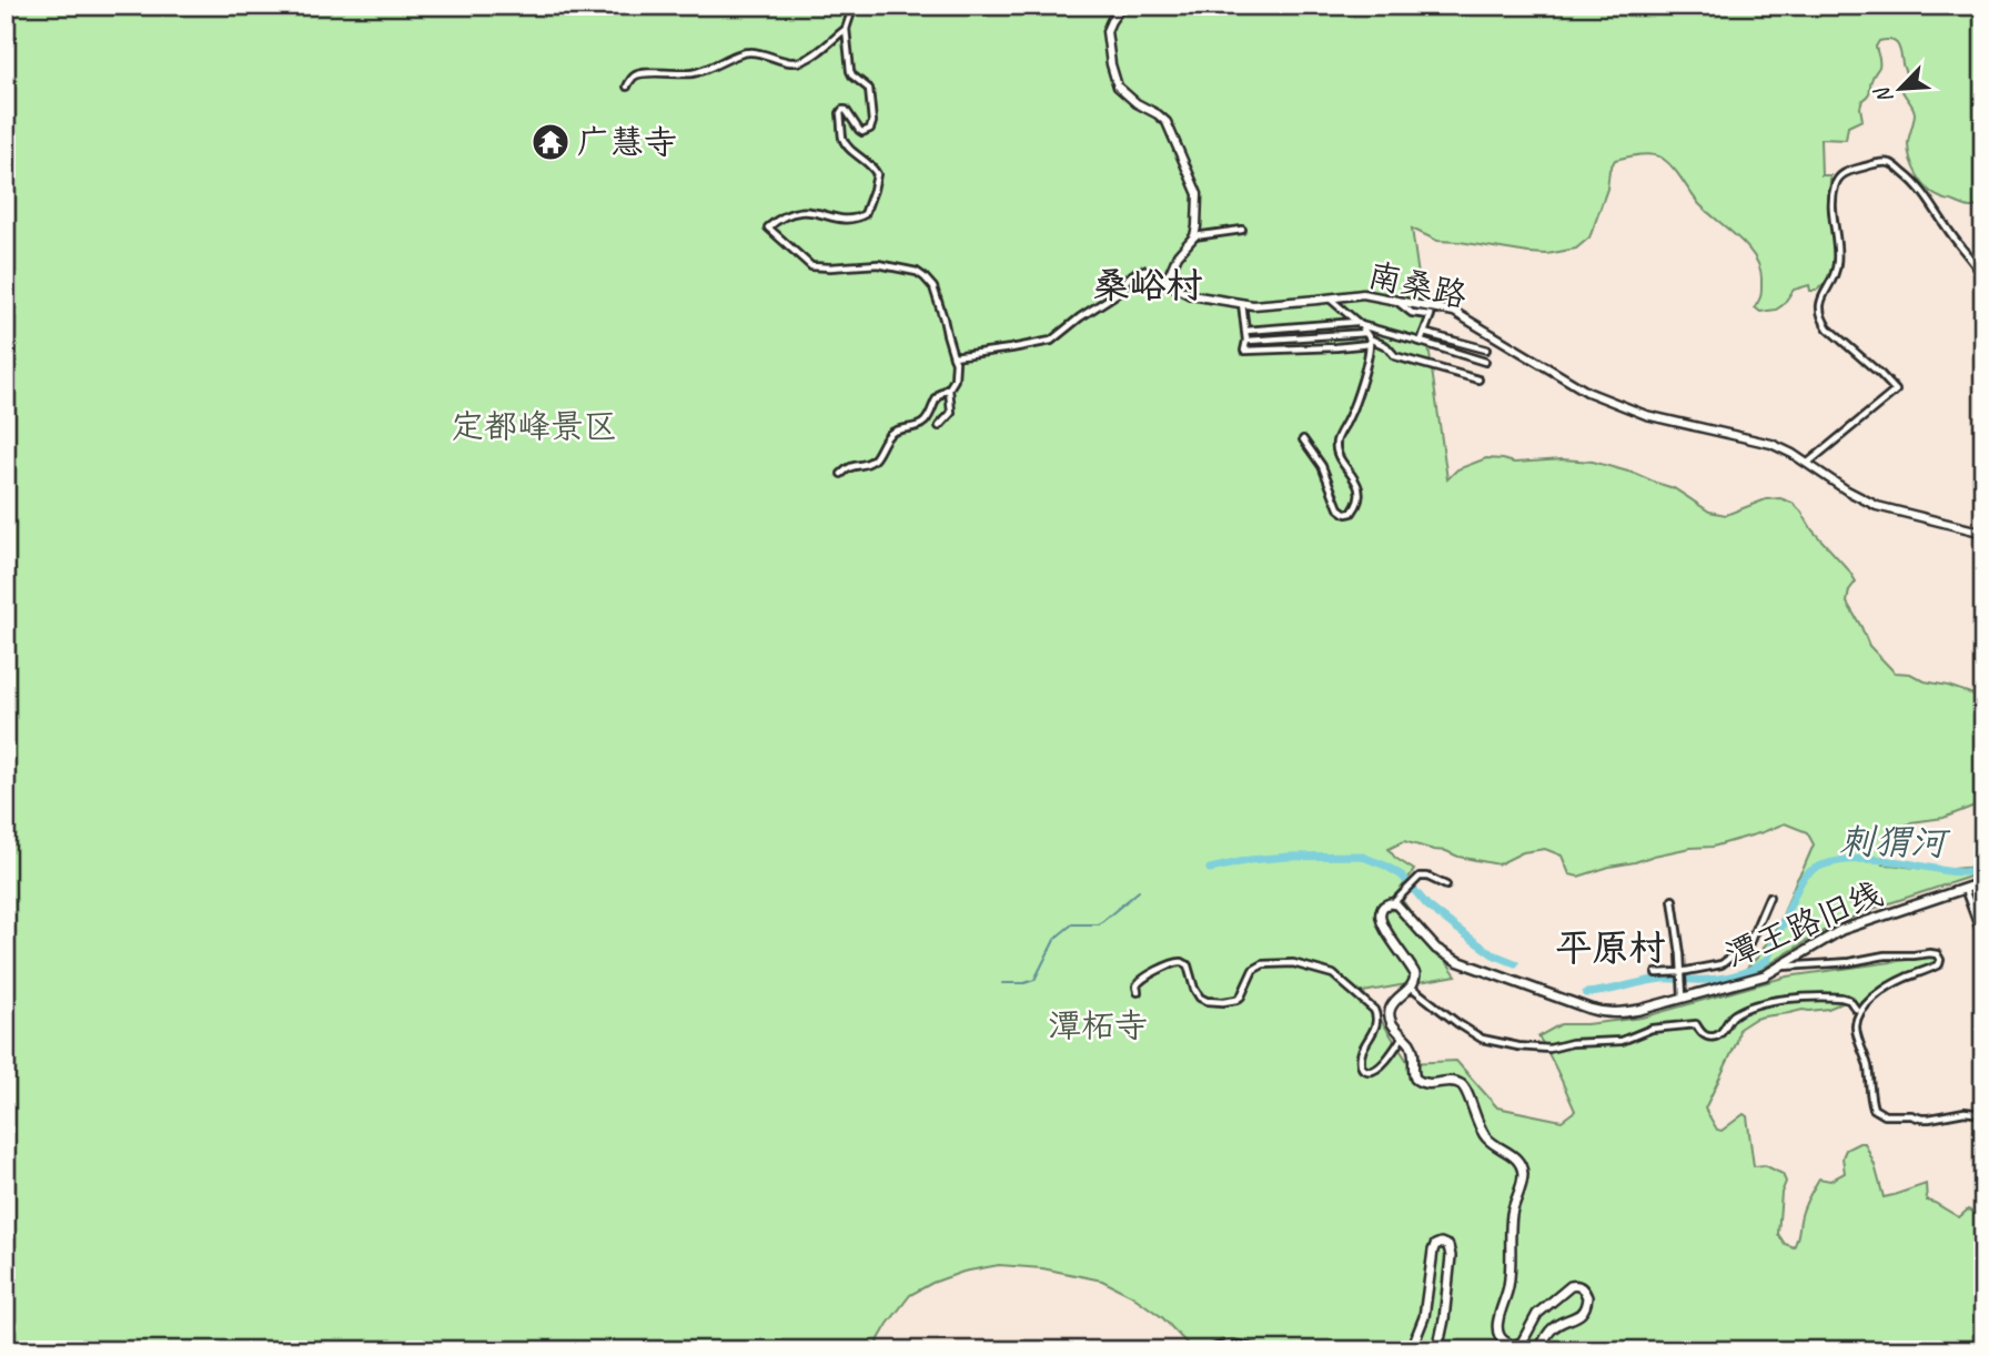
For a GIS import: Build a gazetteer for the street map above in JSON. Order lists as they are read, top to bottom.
{
  "streets": {
    "main road": ["潭王路旧线"],
    "street": ["南桑路"]
  },
  "districts": ["桑峪村", "平原村"],
  "water": ["刺猬河"],
  "parks": ["定都峰景区", "潭柘寺"],
  "places": {
    "temple": ["广慧寺"]
  },
  "north": "bottom left"
}
